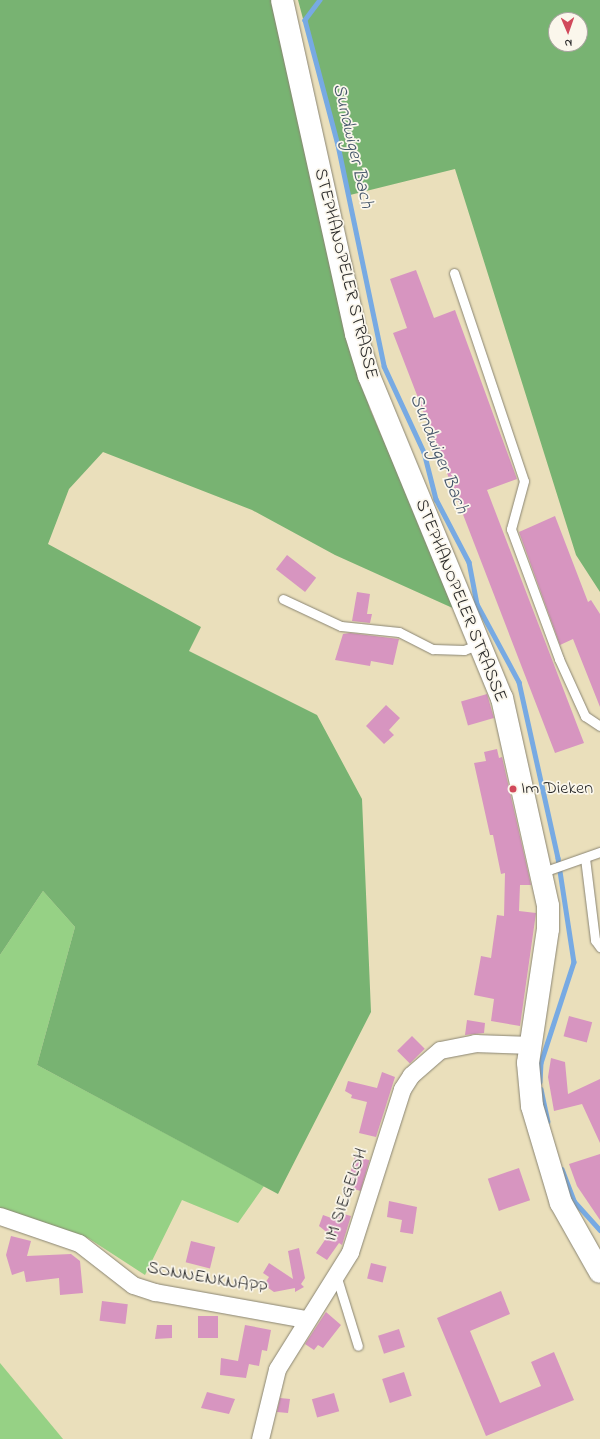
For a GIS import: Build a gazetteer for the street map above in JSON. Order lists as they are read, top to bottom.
{
  "streets": {
    "street": ["STEPHANOPELER STRASSE", "IM SIEGELOH", "SONNENKNAPP"]
  },
  "crossings": [
    ["STEPHANOPELER STRASSE", "IM SIEGELOH"],
    ["IM SIEGELOH", "SONNENKNAPP"]
  ],
  "water": ["Sundwiger Bach"],
  "places": ["Im Dieken"],
  "north": "bottom"
}
